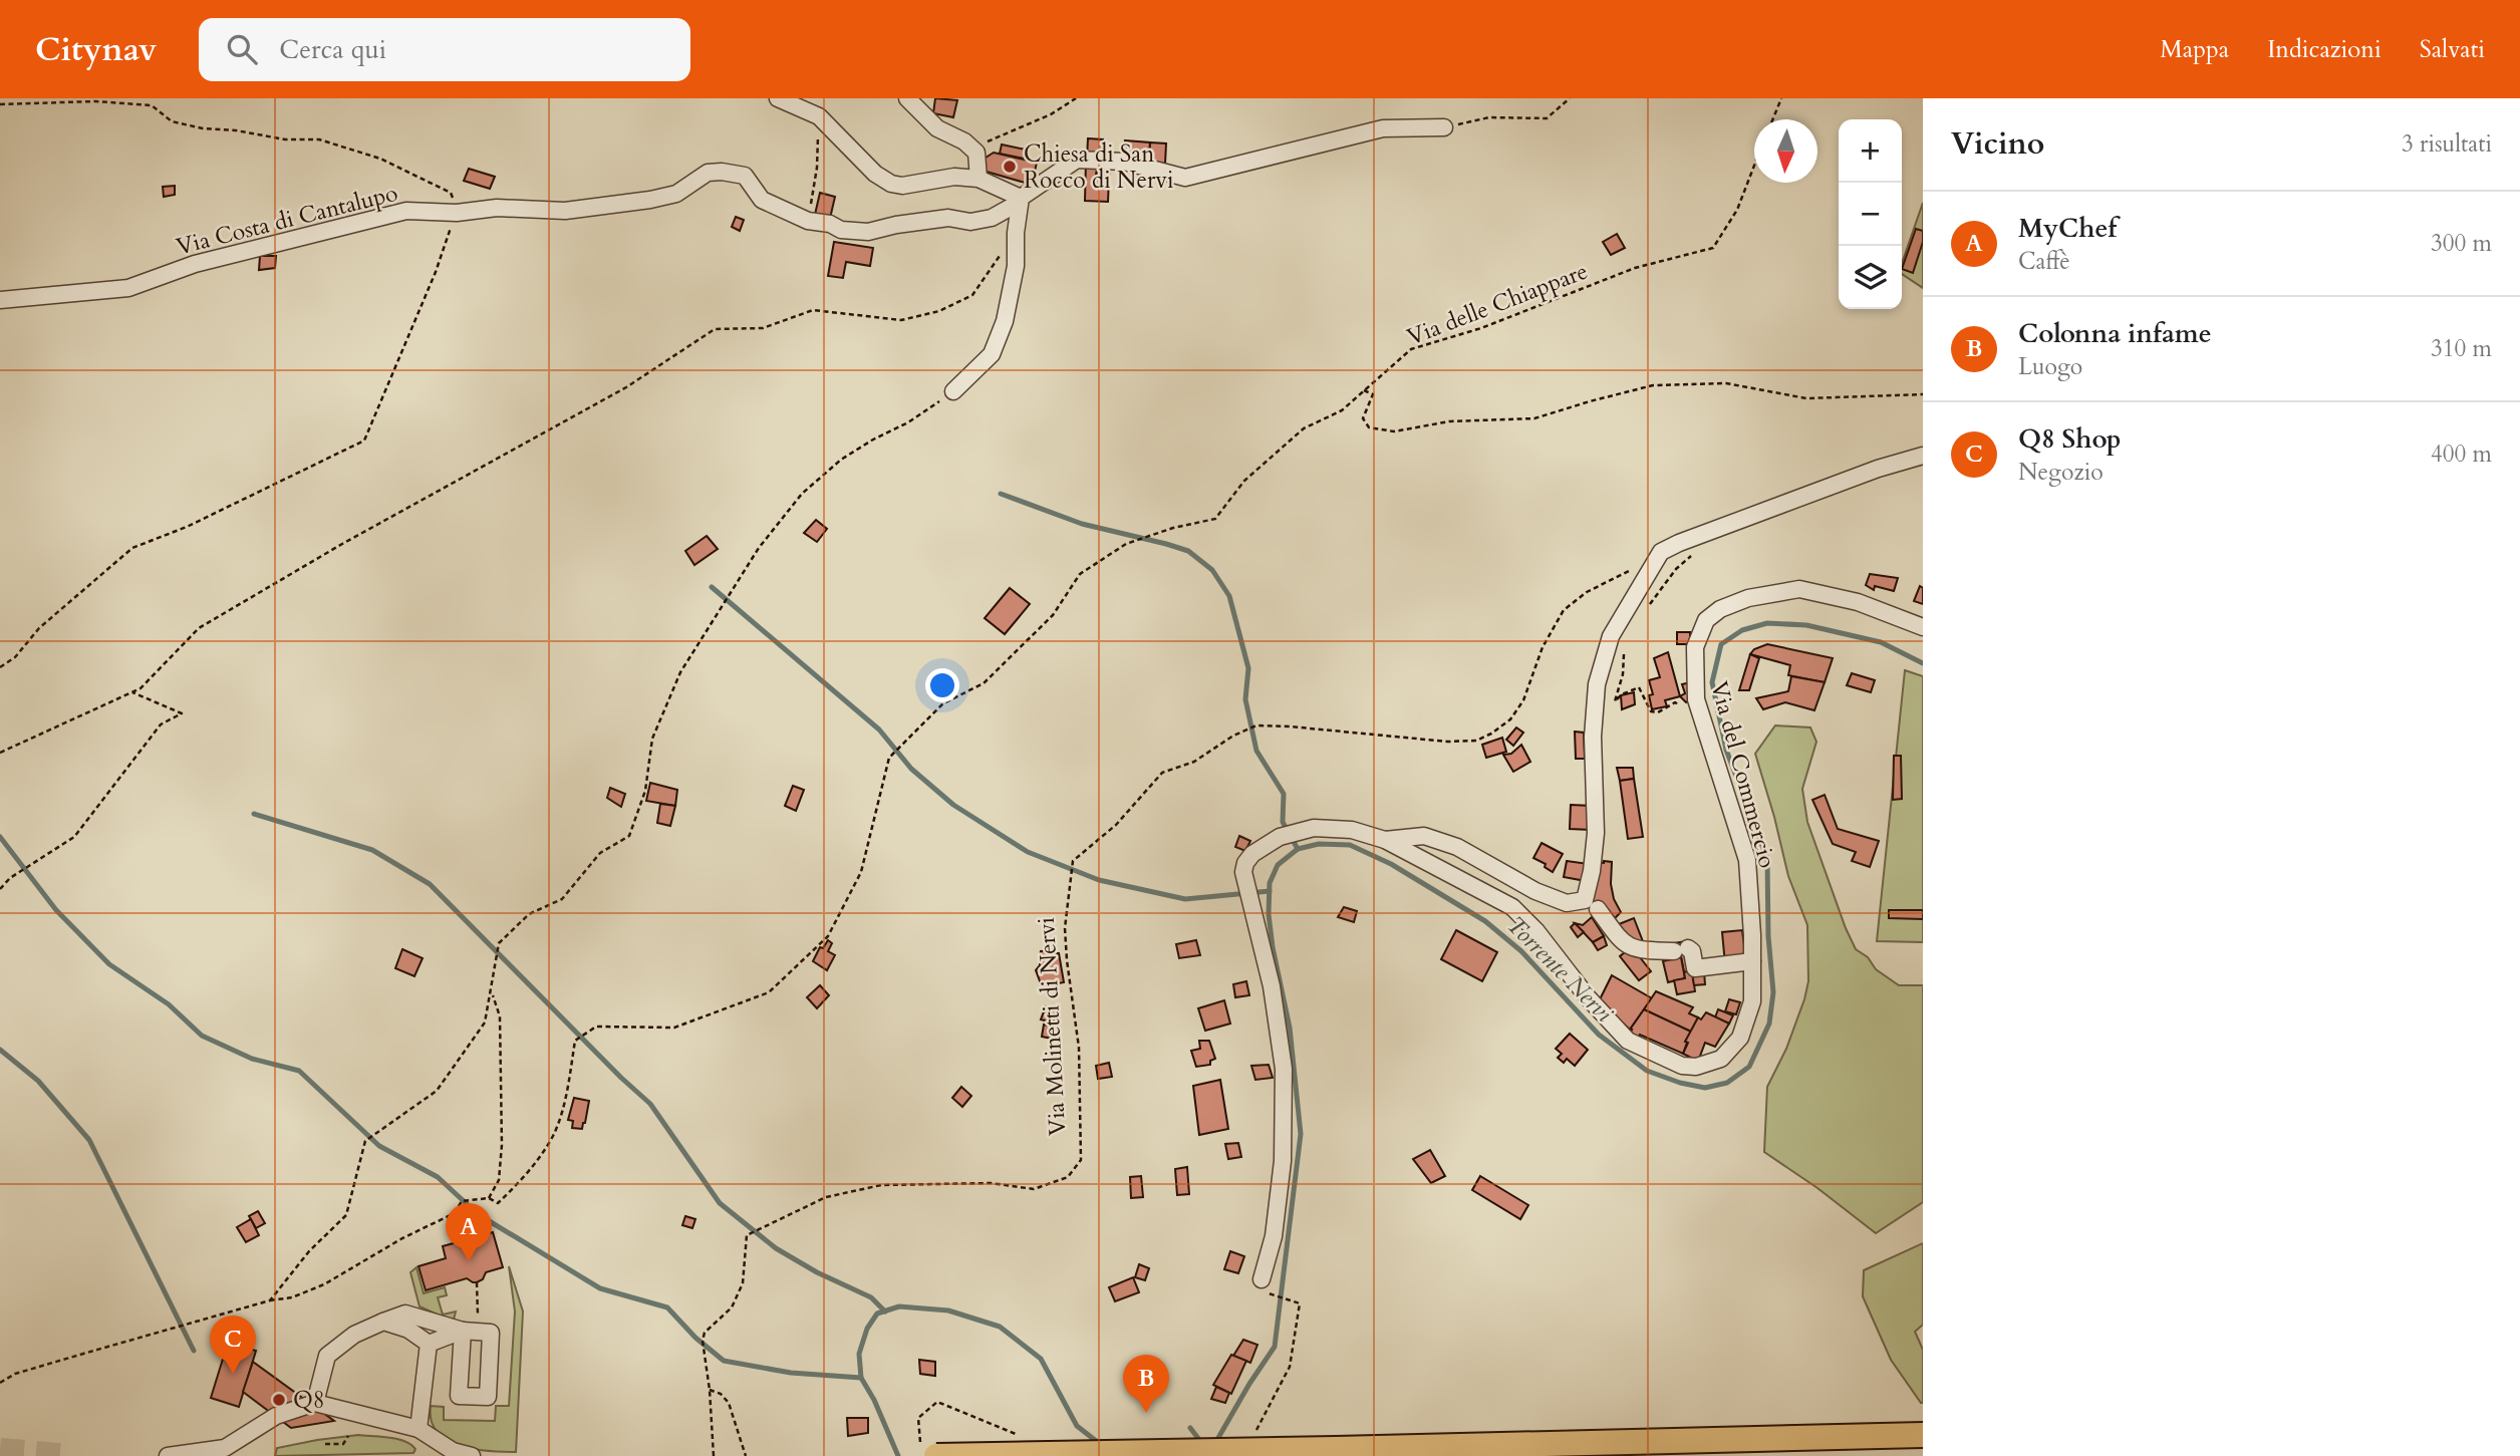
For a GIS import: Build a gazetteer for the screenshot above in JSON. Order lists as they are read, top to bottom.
{
  "streets": {
    "street": ["Via Costa di Cantalupo", "Via del Commercio"],
    "path": ["Via delle Chiappare", "Via Molinetti di Nervi"]
  },
  "water": ["Torrente Nervi"],
  "places": ["Chiesa di San Rocco di Nervi", "Q8"],
  "north": "bottom",
  "page": {
    "header": "Citynav",
    "search": "Cerca qui",
    "nav": ["Mappa", "Indicazioni", "Salvati"],
    "heading": ["Vicino", "3 risultati"],
    "map_buttons": ["+", "−"],
    "list": [
      {
        "mark": "A",
        "name": "MyChef",
        "note": "Caffè",
        "value": "300 m"
      },
      {
        "mark": "B",
        "name": "Colonna infame",
        "note": "Luogo",
        "value": "310 m"
      },
      {
        "mark": "C",
        "name": "Q8 Shop",
        "note": "Negozio",
        "value": "400 m"
      }
    ],
    "pins": ["A", "C", "B"]
  }
}
